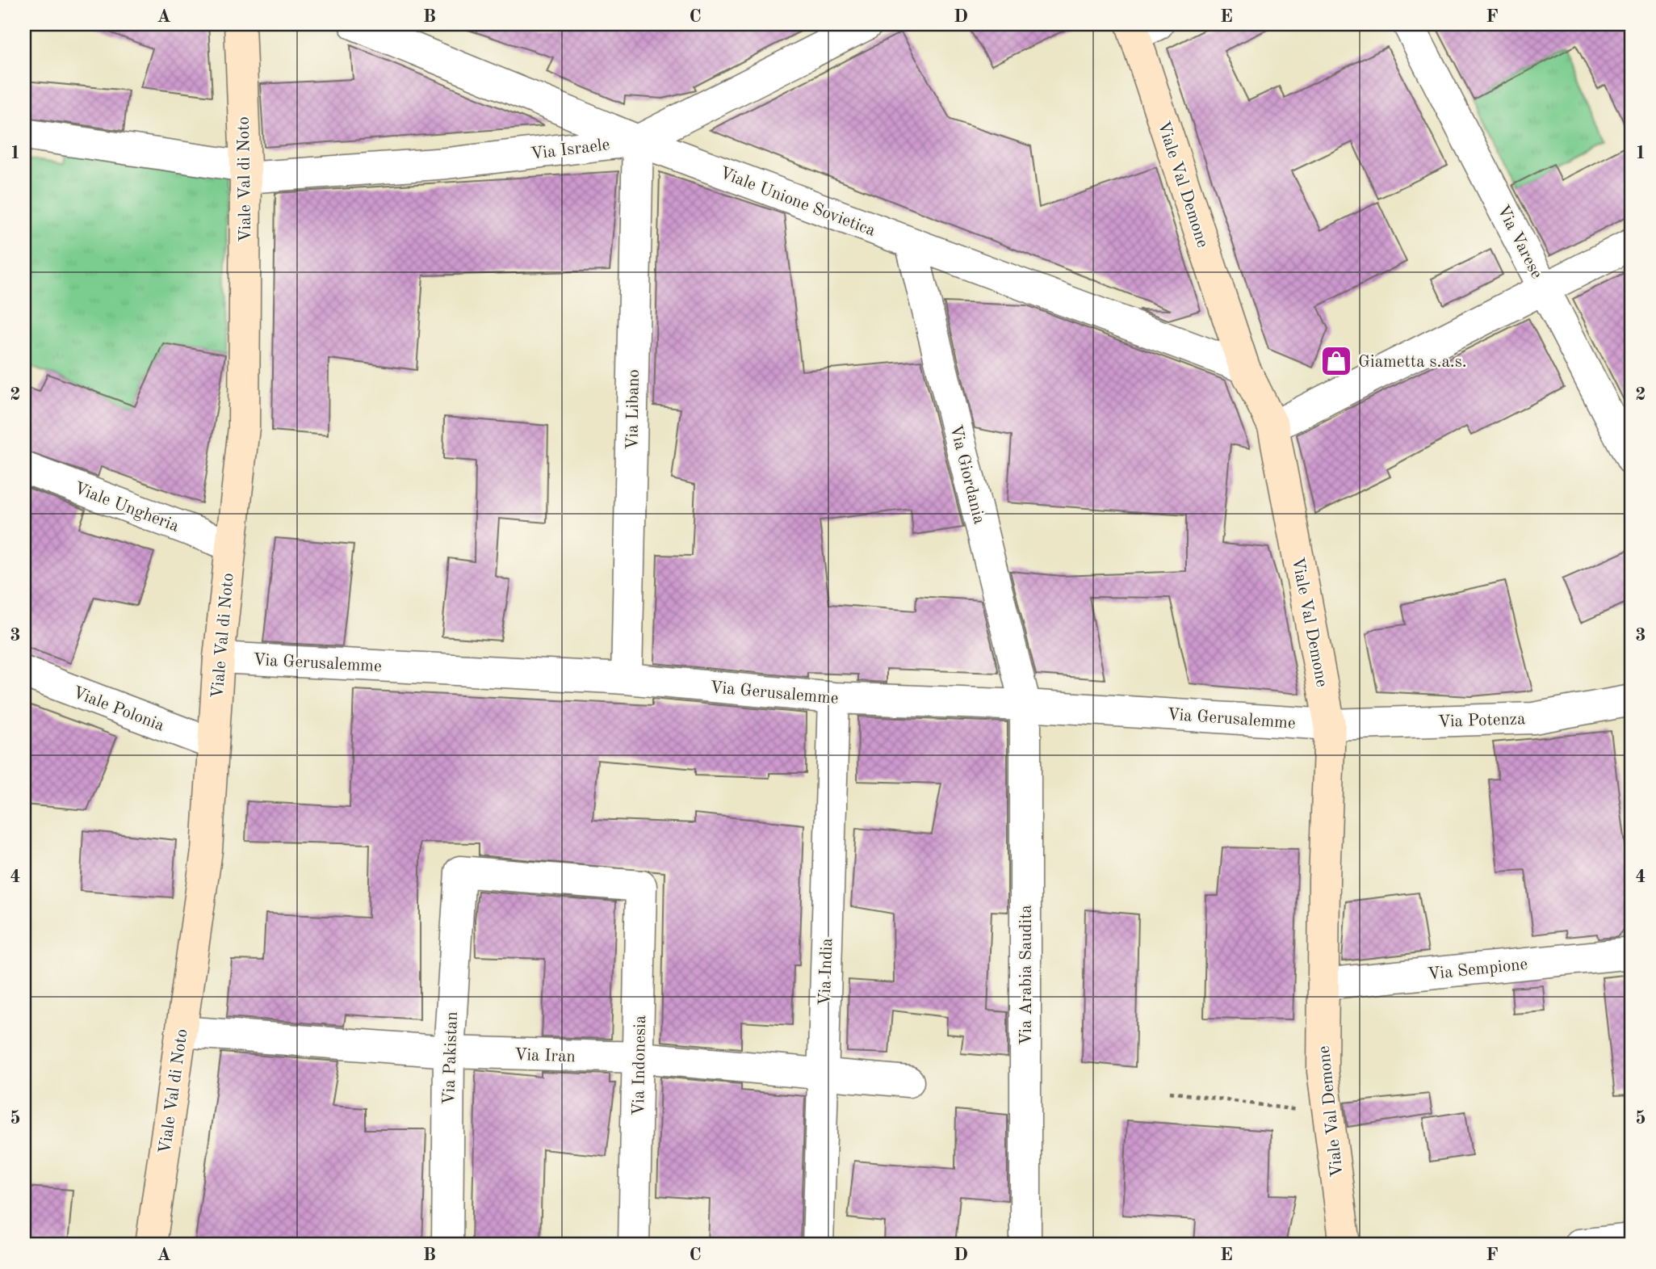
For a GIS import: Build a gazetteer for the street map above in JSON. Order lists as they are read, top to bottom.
{
  "streets": {
    "street": [
      "Via Israele",
      "Viale Val di Noto",
      "Viale Val Demone",
      "Viale Unione Sovietica",
      "Via Varese",
      "Via Libano",
      "Via Giordania",
      "Viale Ungheria",
      "Via Gerusalemme",
      "Viale Polonia",
      "Via Potenza",
      "Via Sempione",
      "Via India",
      "Via Arabia Saudita",
      "Via Iran",
      "Via Pakistan",
      "Via Indonesia"
    ]
  },
  "crossings": [
    ["Via Israele", "Viale Val di Noto"],
    ["Via Israele", "Viale Unione Sovietica"],
    ["Via Israele", "Via Libano"],
    ["Viale Val di Noto", "Viale Ungheria"],
    ["Viale Val di Noto", "Via Gerusalemme"],
    ["Viale Val di Noto", "Viale Polonia"],
    ["Viale Val di Noto", "Via Iran"],
    ["Viale Val Demone", "Viale Unione Sovietica"],
    ["Viale Val Demone", "Via Gerusalemme"],
    ["Viale Val Demone", "Via Potenza"],
    ["Viale Val Demone", "Via Sempione"],
    ["Viale Unione Sovietica", "Via Libano"],
    ["Viale Unione Sovietica", "Via Giordania"],
    ["Via Libano", "Via Gerusalemme"],
    ["Via Giordania", "Via Gerusalemme"],
    ["Via Giordania", "Via Arabia Saudita"],
    ["Via Gerusalemme", "Via Potenza"],
    ["Via Gerusalemme", "Via India"],
    ["Via Gerusalemme", "Via Arabia Saudita"],
    ["Via India", "Via Iran"],
    ["Via Iran", "Via Pakistan"],
    ["Via Iran", "Via Indonesia"],
    ["Via Pakistan", "Via Indonesia"]
  ],
  "places": {
    "shop": ["Giametta s.a.s."]
  },
  "grid": {
    "columns": [
      "A",
      "B",
      "C",
      "D",
      "E",
      "F"
    ],
    "rows": [
      "1",
      "2",
      "3",
      "4",
      "5"
    ]
  }
}
